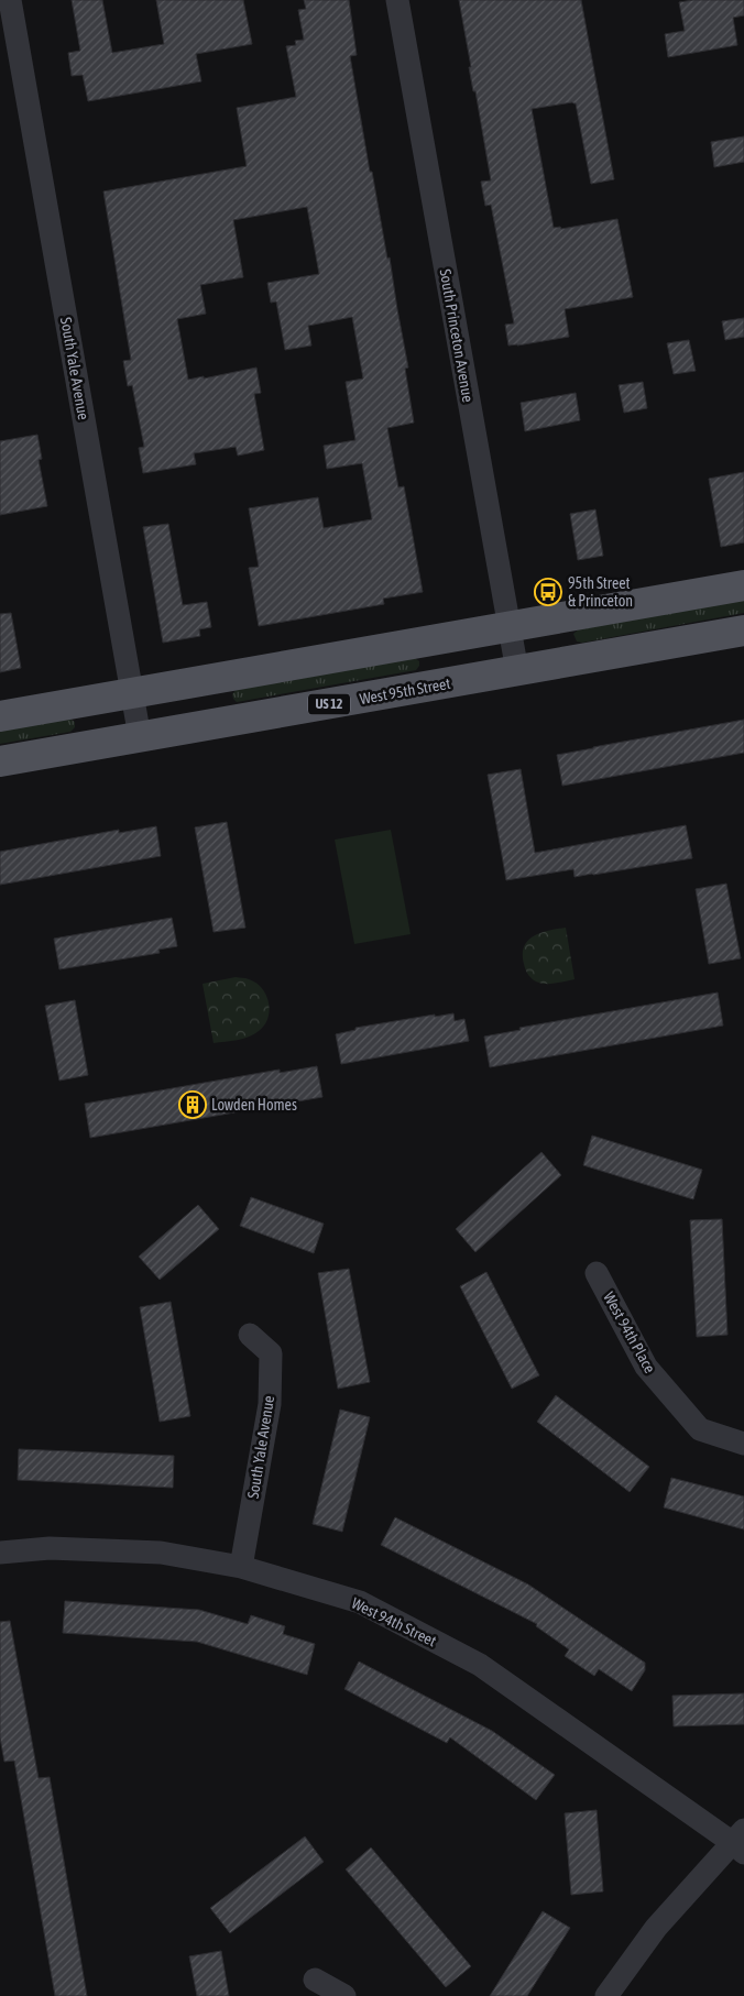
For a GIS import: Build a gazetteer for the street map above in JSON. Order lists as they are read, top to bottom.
{
  "streets": {
    "main road": ["West 95th Street", "US 12"],
    "street": [
      "South Princeton Avenue",
      "South Yale Avenue",
      "West 94th Place",
      "West 94th Street"
    ]
  },
  "crossings": [
    ["South Princeton Avenue", "West 95th Street"],
    ["South Yale Avenue", "West 95th Street"],
    ["South Yale Avenue", "West 94th Street"]
  ],
  "places": {
    "bus stop": ["95th Street & Princeton"],
    "building": ["Lowden Homes"]
  }
}
